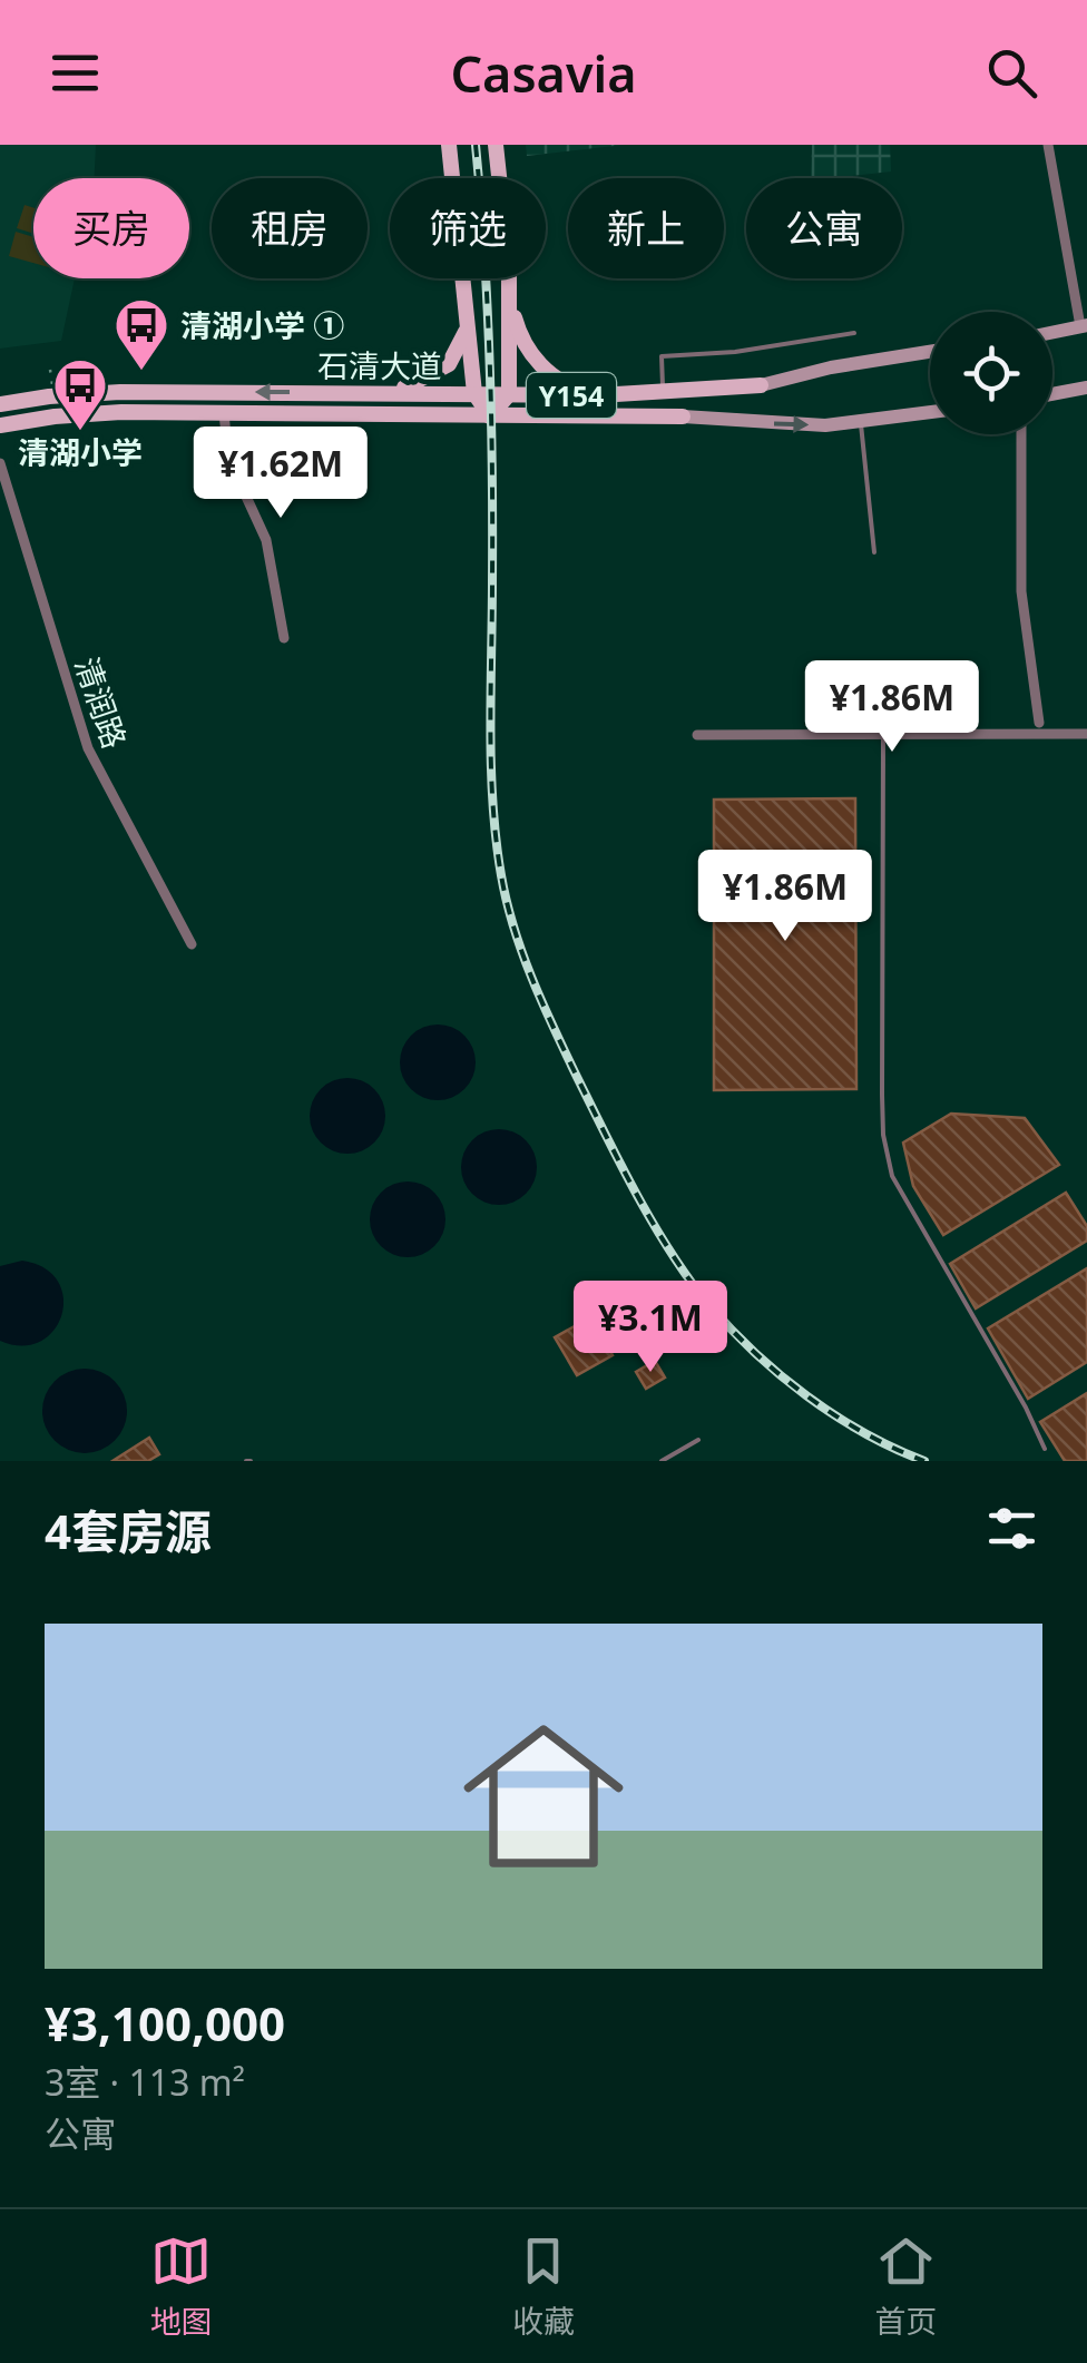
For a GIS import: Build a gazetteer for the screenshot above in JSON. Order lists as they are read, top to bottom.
{
  "streets": {
    "main road": ["石清大道", "Y154"],
    "street": ["清润路"]
  },
  "crossings": [
    ["石清大道", "Y154"]
  ],
  "places": {
    "bus stop": ["清湖小学 ①", "清湖小学"]
  },
  "page": {
    "header": "Casavia",
    "chip": [
      "买房",
      "租房",
      "筛选",
      "新上",
      "公寓"
    ],
    "price": [
      "¥1.62M",
      "¥1.86M",
      "¥1.86M",
      "¥3.1M"
    ],
    "heading": "4套房源",
    "list": [
      {
        "name": "¥3,100,000",
        "note": "3室 · 113 m² · 公寓"
      }
    ],
    "tabs": ["地图", "收藏", "首页"]
  }
}
